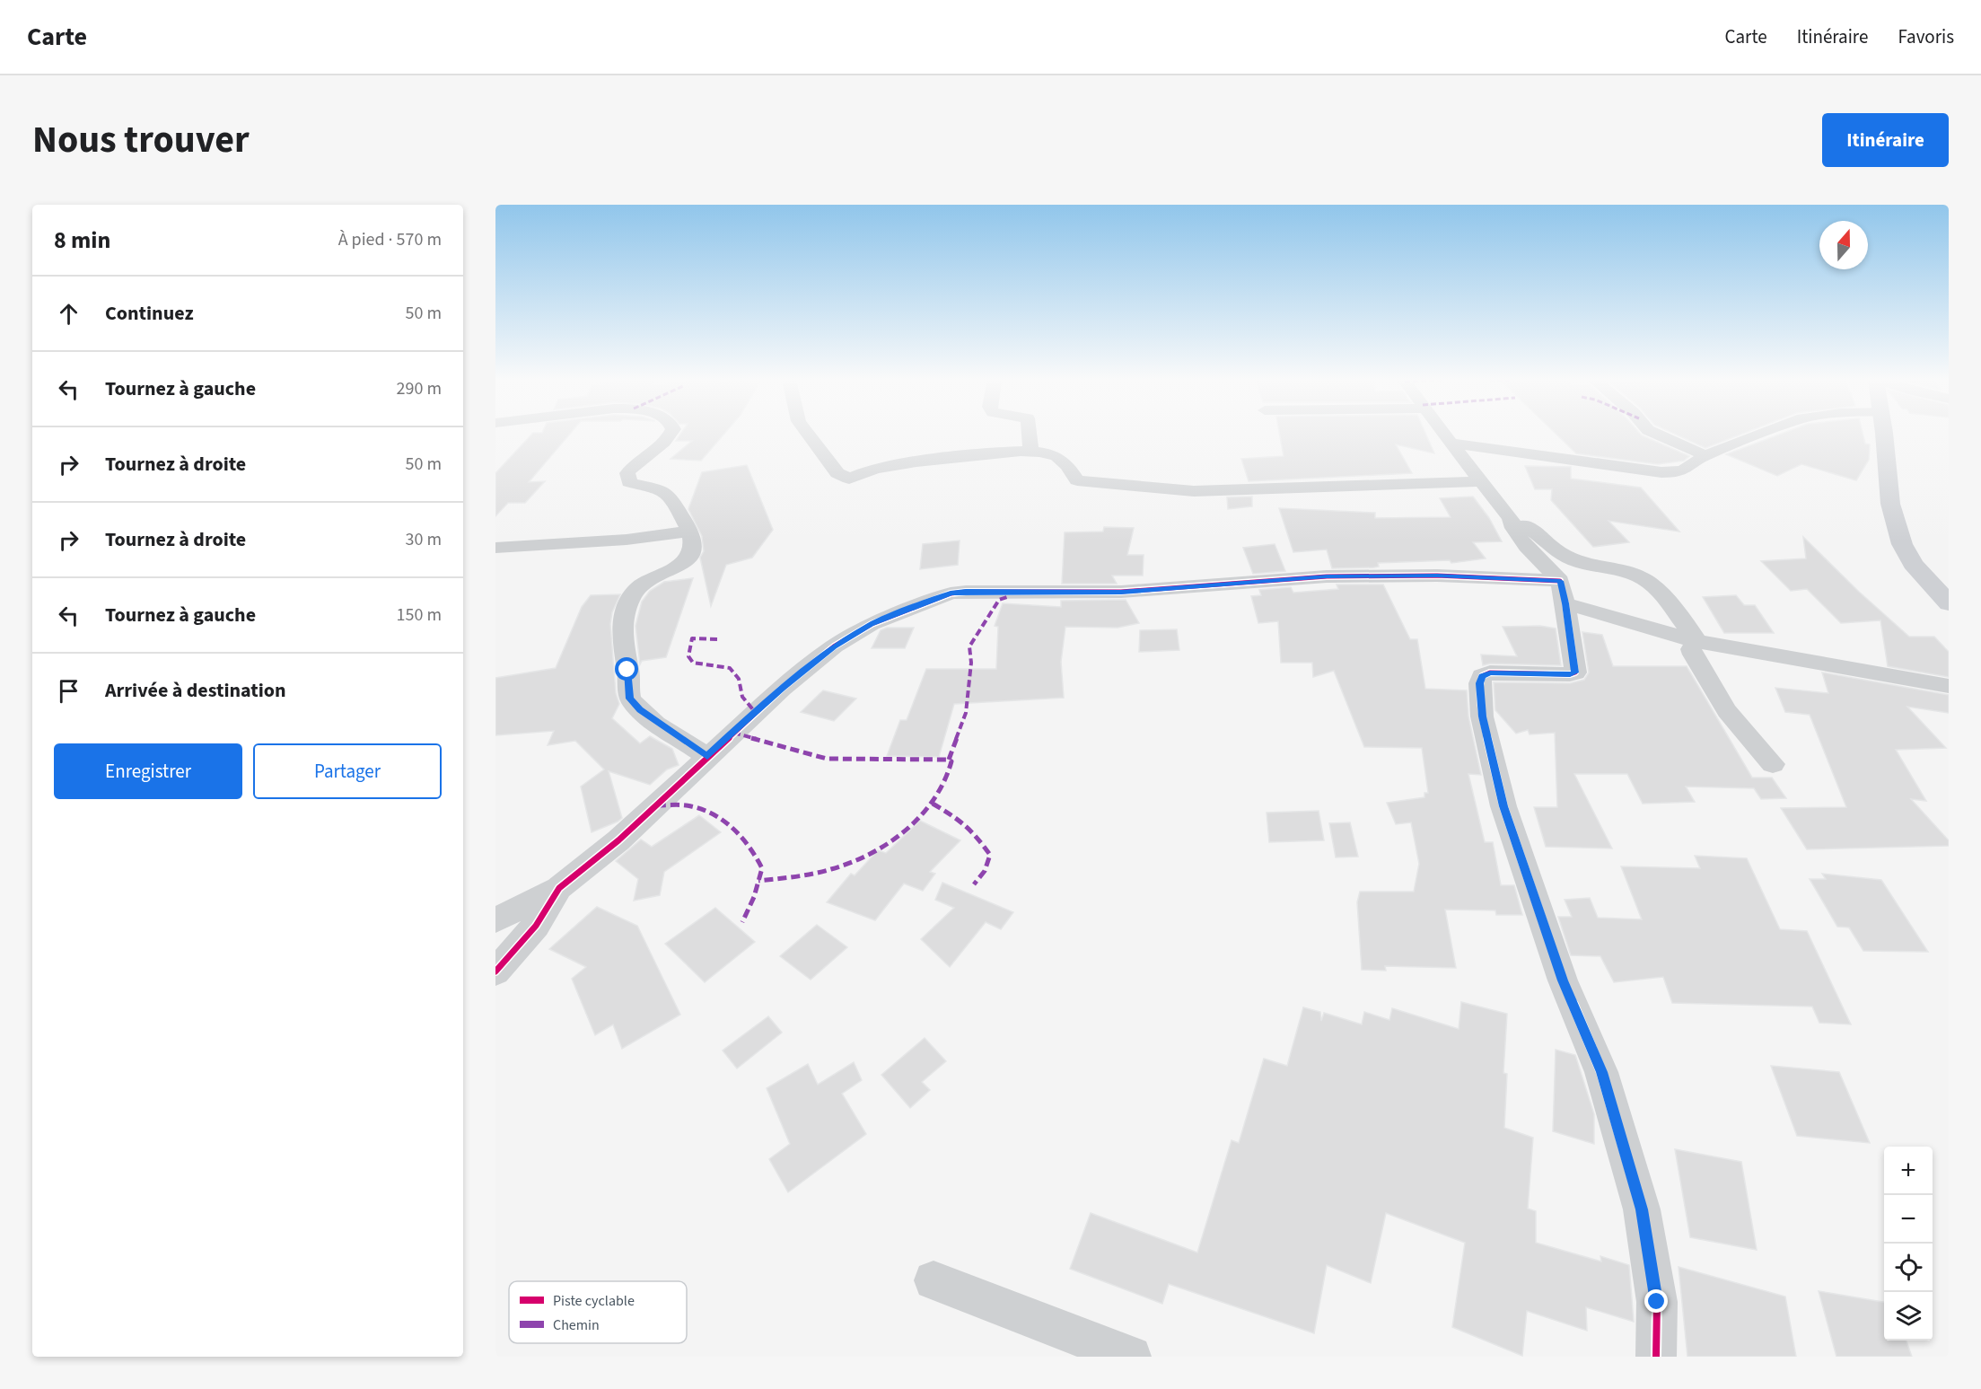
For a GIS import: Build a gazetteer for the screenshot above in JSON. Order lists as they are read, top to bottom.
{
  "legend": ["Piste cyclable", "Chemin"],
  "north": "top",
  "page": {
    "header": "Carte",
    "nav": ["Carte", "Itinéraire", "Favoris"],
    "title": "Nous trouver",
    "buttons": [
      "Itinéraire",
      ["Enregistrer", "Partager"]
    ],
    "heading": ["8 min", "À pied · 570 m"],
    "list": [
      ["Continuez", "50 m"],
      ["Tournez à gauche", "290 m"],
      ["Tournez à droite", "50 m"],
      ["Tournez à droite", "30 m"],
      ["Tournez à gauche", "150 m"],
      "Arrivée à destination"
    ],
    "map_buttons": ["+", "−"]
  }
}
